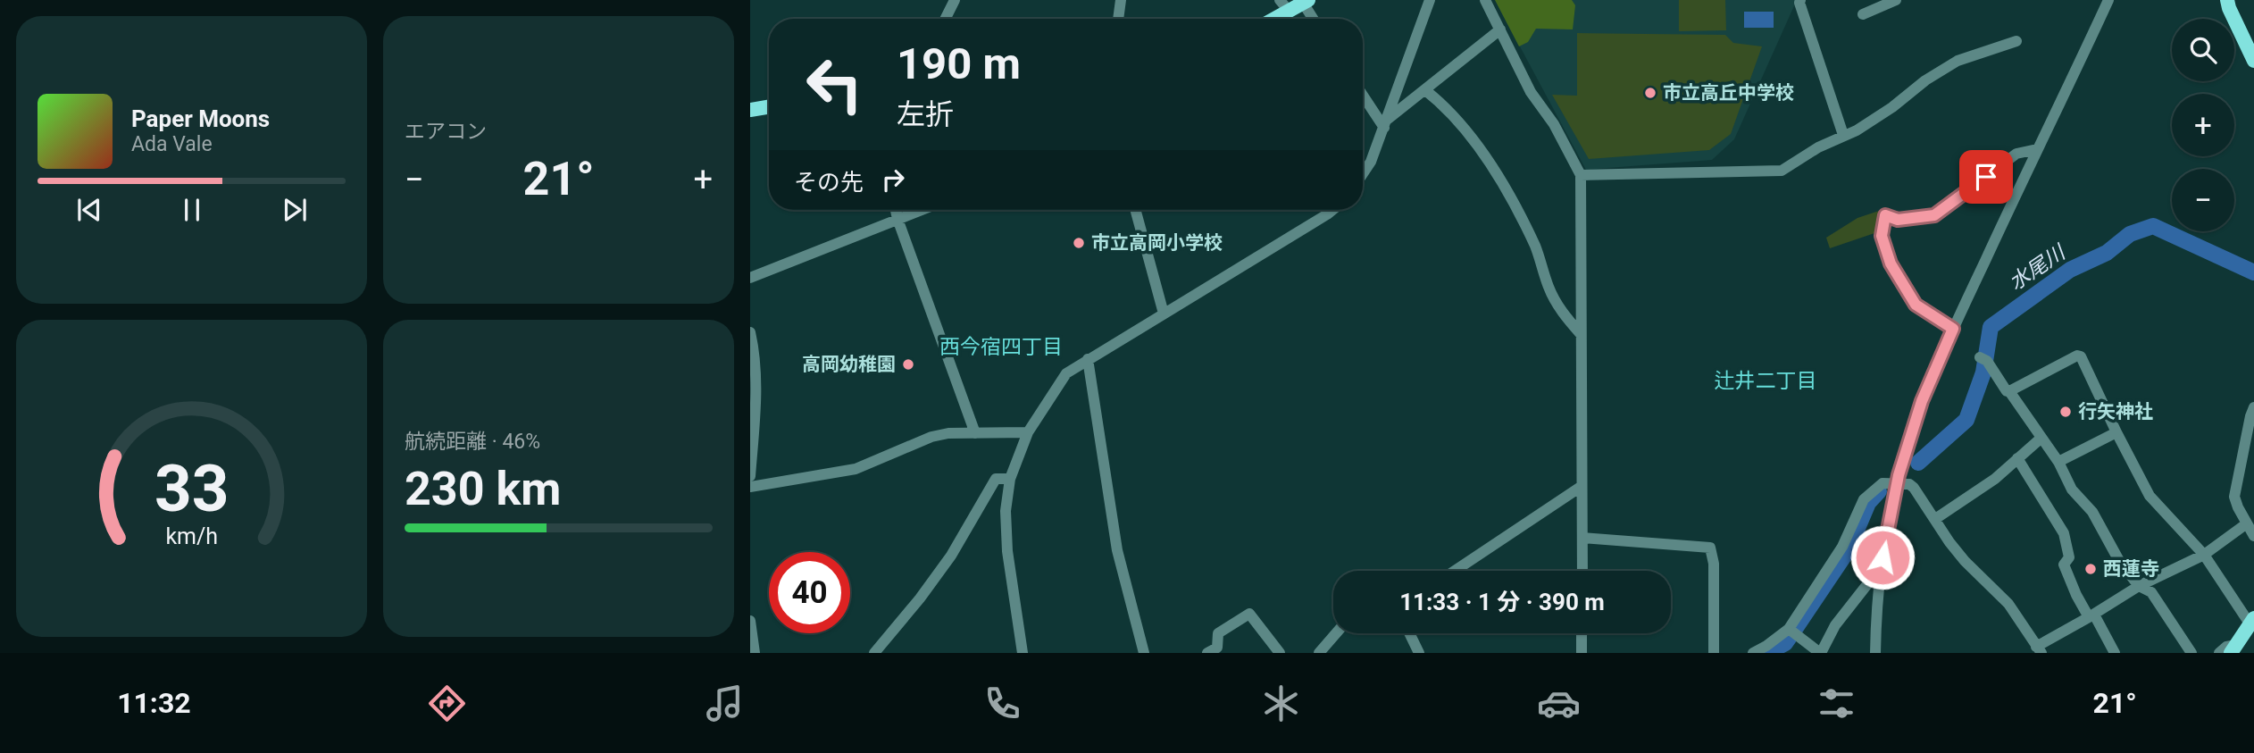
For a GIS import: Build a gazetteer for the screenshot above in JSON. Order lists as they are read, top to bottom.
{
  "districts": ["西今宿四丁目", "辻井二丁目"],
  "water": ["水尾川"],
  "places": [
    "市立高丘中学校",
    "市立高岡小学校",
    "高岡幼稚園",
    "行矢神社",
    "西蓮寺"
  ],
  "page": {
    "tile": [
      "エアコン",
      ["航続距離 · 46%", "230 km"]
    ],
    "map_buttons": ["+", "−"],
    "turn": ["190 m", "左折"],
    "song": ["Paper Moons", "Ada Vale"],
    "then": "その先",
    "heat": ["−", "21°", "+"],
    "limit": "40",
    "trip": "11:33 · 1 分 · 390 m",
    "tabs": ["11:32", "21°"],
    "gauge": ["33", "km/h"]
  }
}
